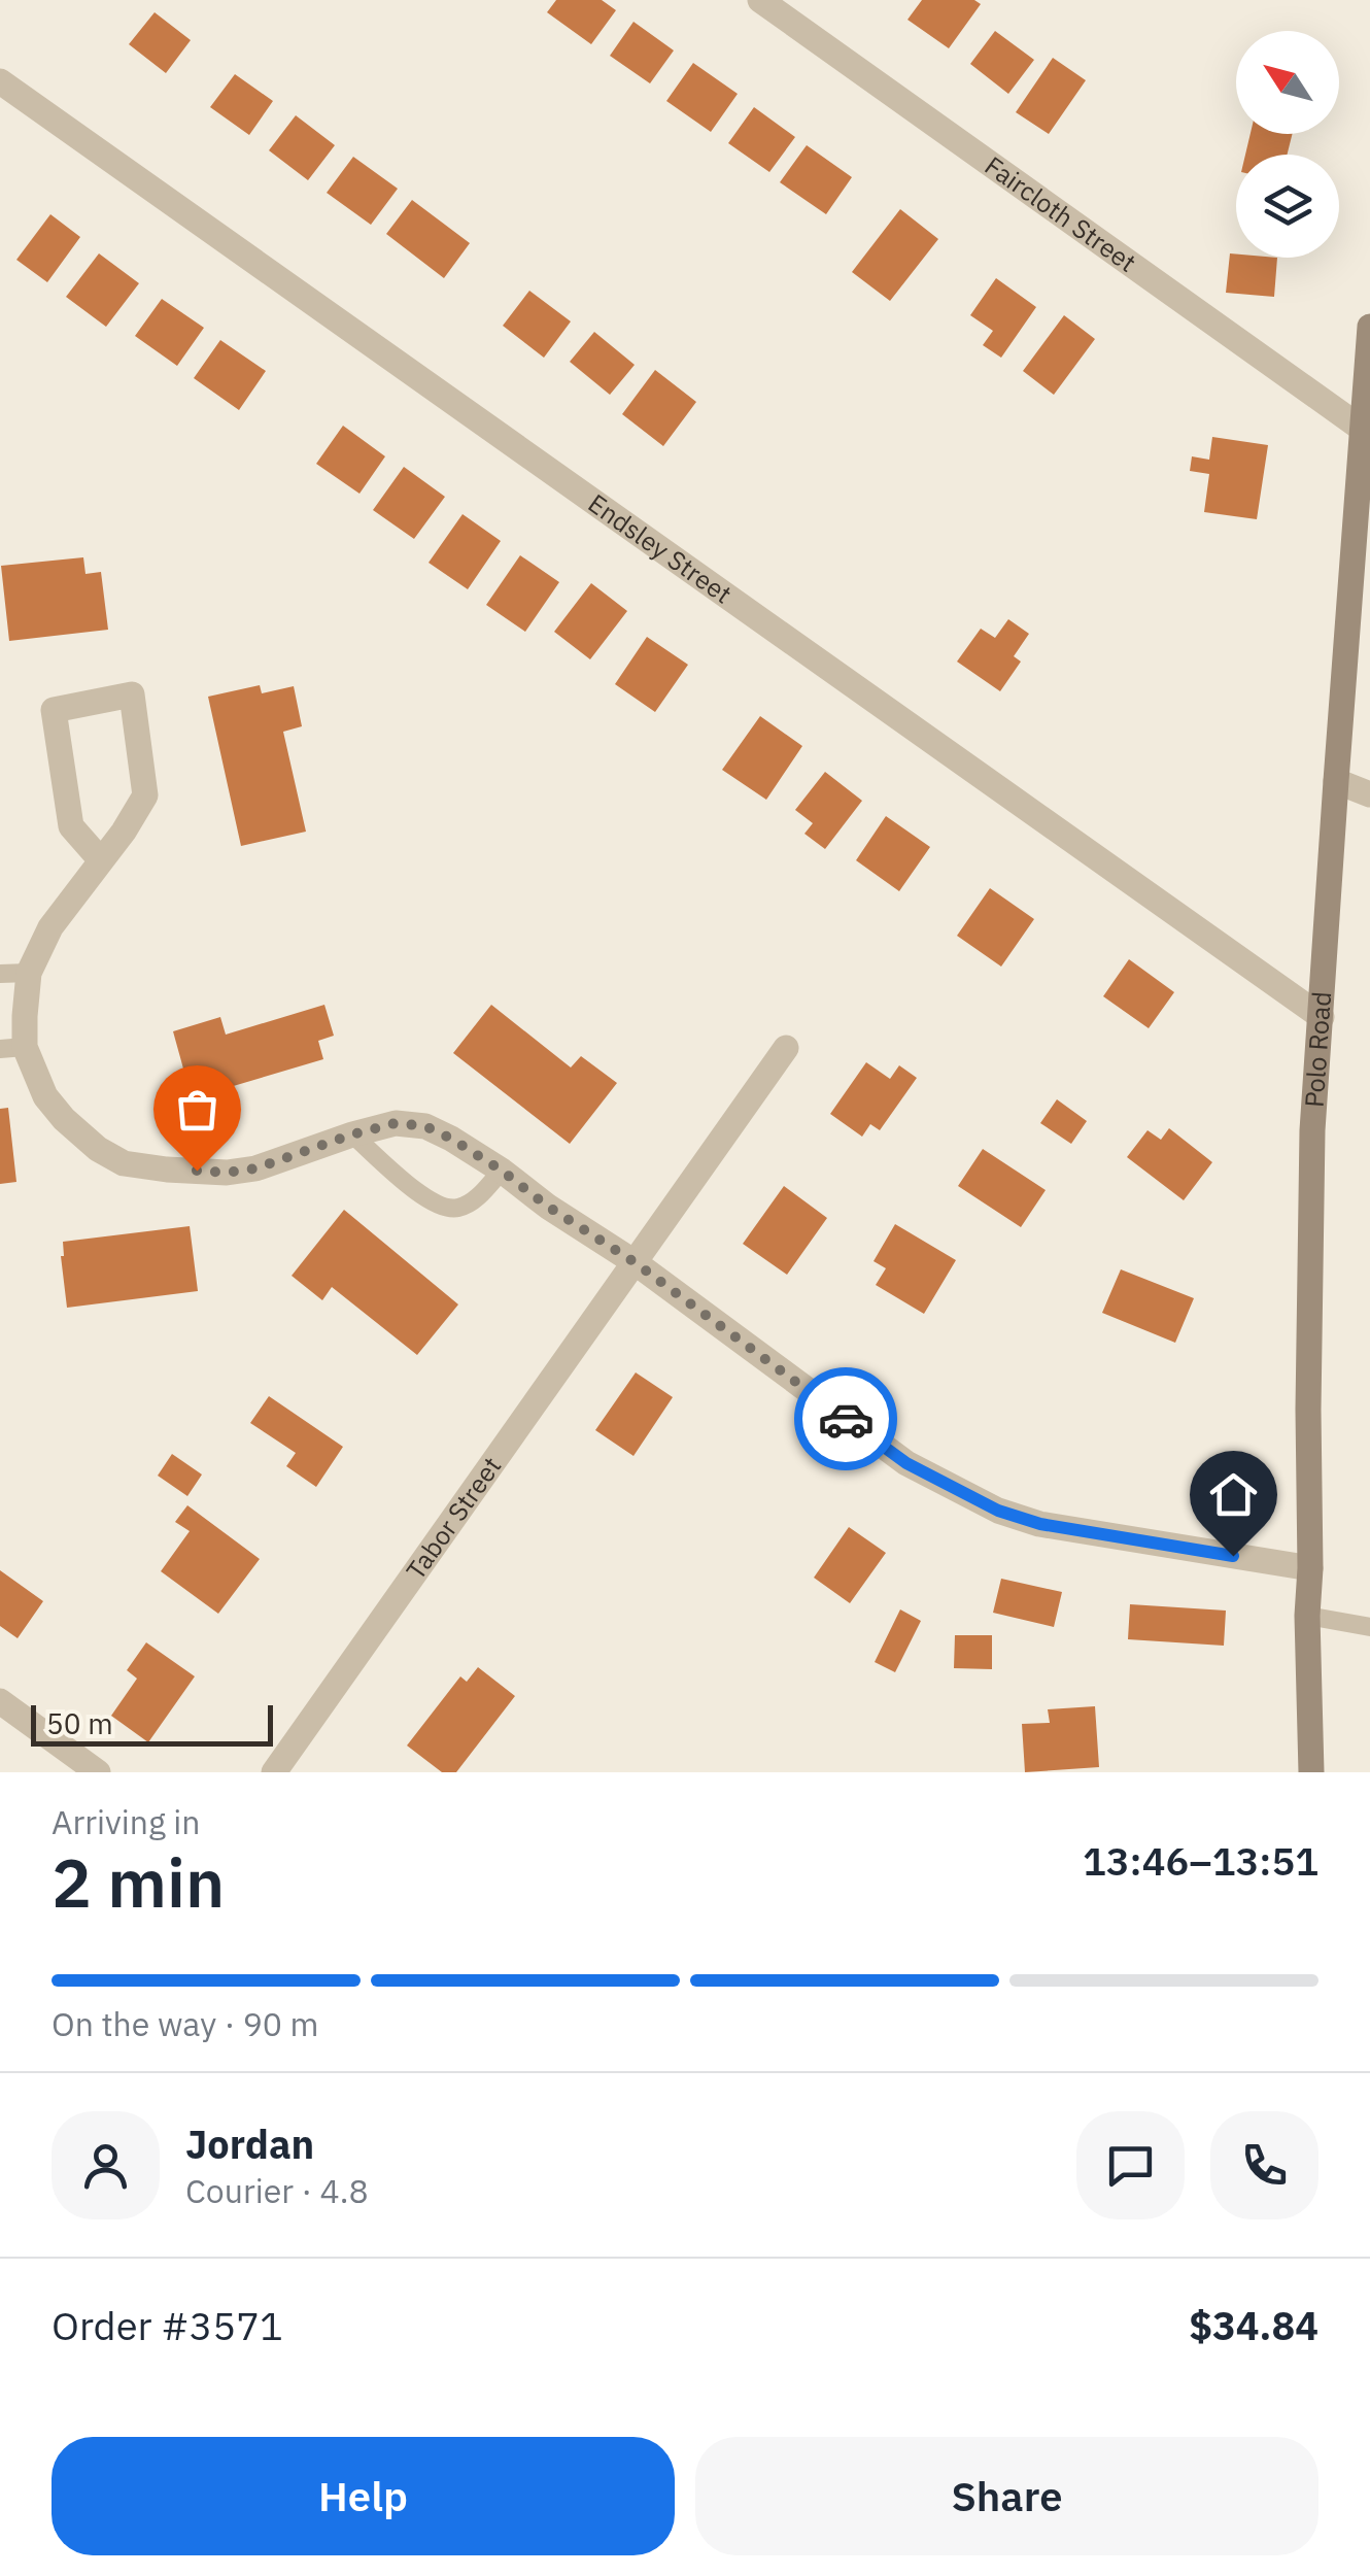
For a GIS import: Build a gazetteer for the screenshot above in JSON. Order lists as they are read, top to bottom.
{
  "streets": {
    "main road": ["Polo Road"],
    "street": ["Faircloth Street", "Endsley Street", "Tabor Street"]
  },
  "crossings": [
    ["Faircloth Street", "Polo Road"],
    ["Endsley Street", "Polo Road"]
  ],
  "scale_bar": "50 m",
  "north": "top left",
  "page": {
    "scale": "50 m",
    "heading": ["2 min", "Arriving in", "13:46–13:51"],
    "panel": [
      "Jordan",
      "Courier · 4.8",
      "Order #3571",
      "$34.84"
    ],
    "bar": "On the way · 90 m",
    "buttons": ["Help", "Share"]
  }
}
